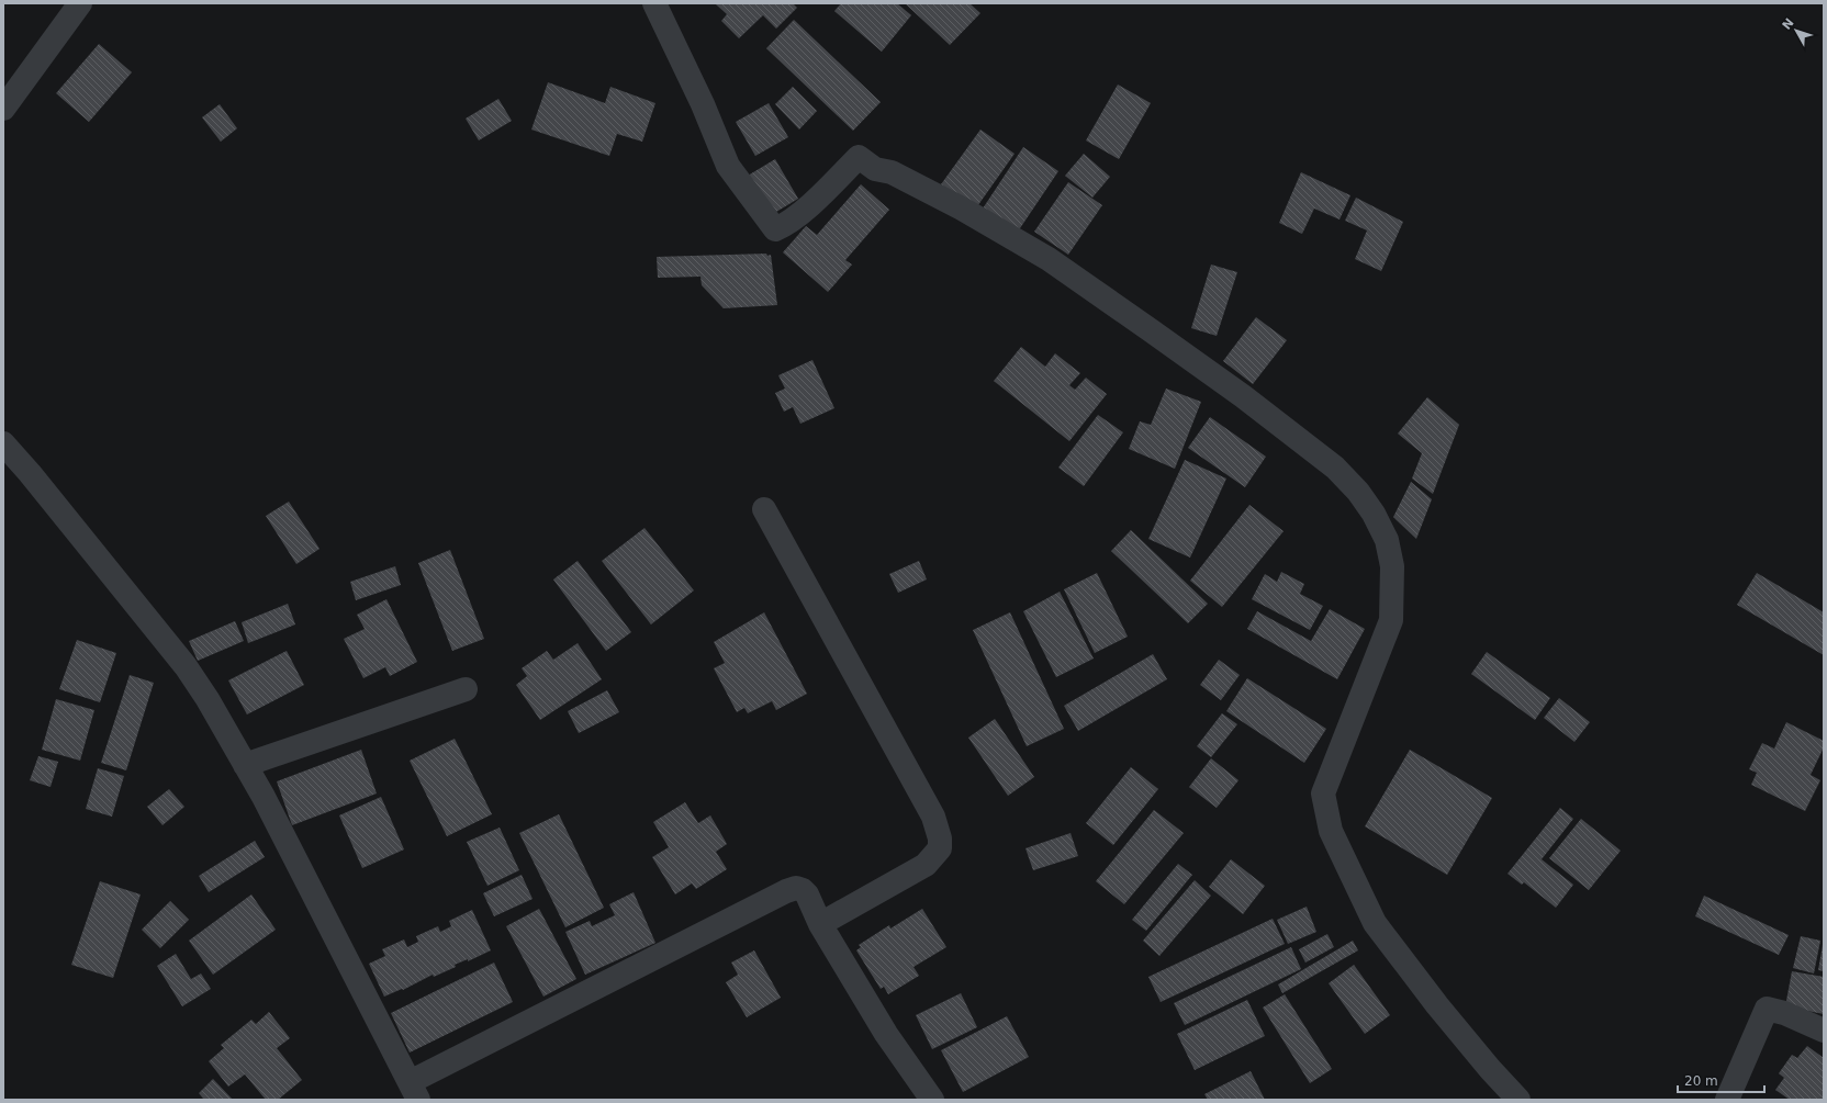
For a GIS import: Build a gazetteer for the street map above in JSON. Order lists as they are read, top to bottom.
{
  "scale_bar": "20 m",
  "north": "top left"
}
